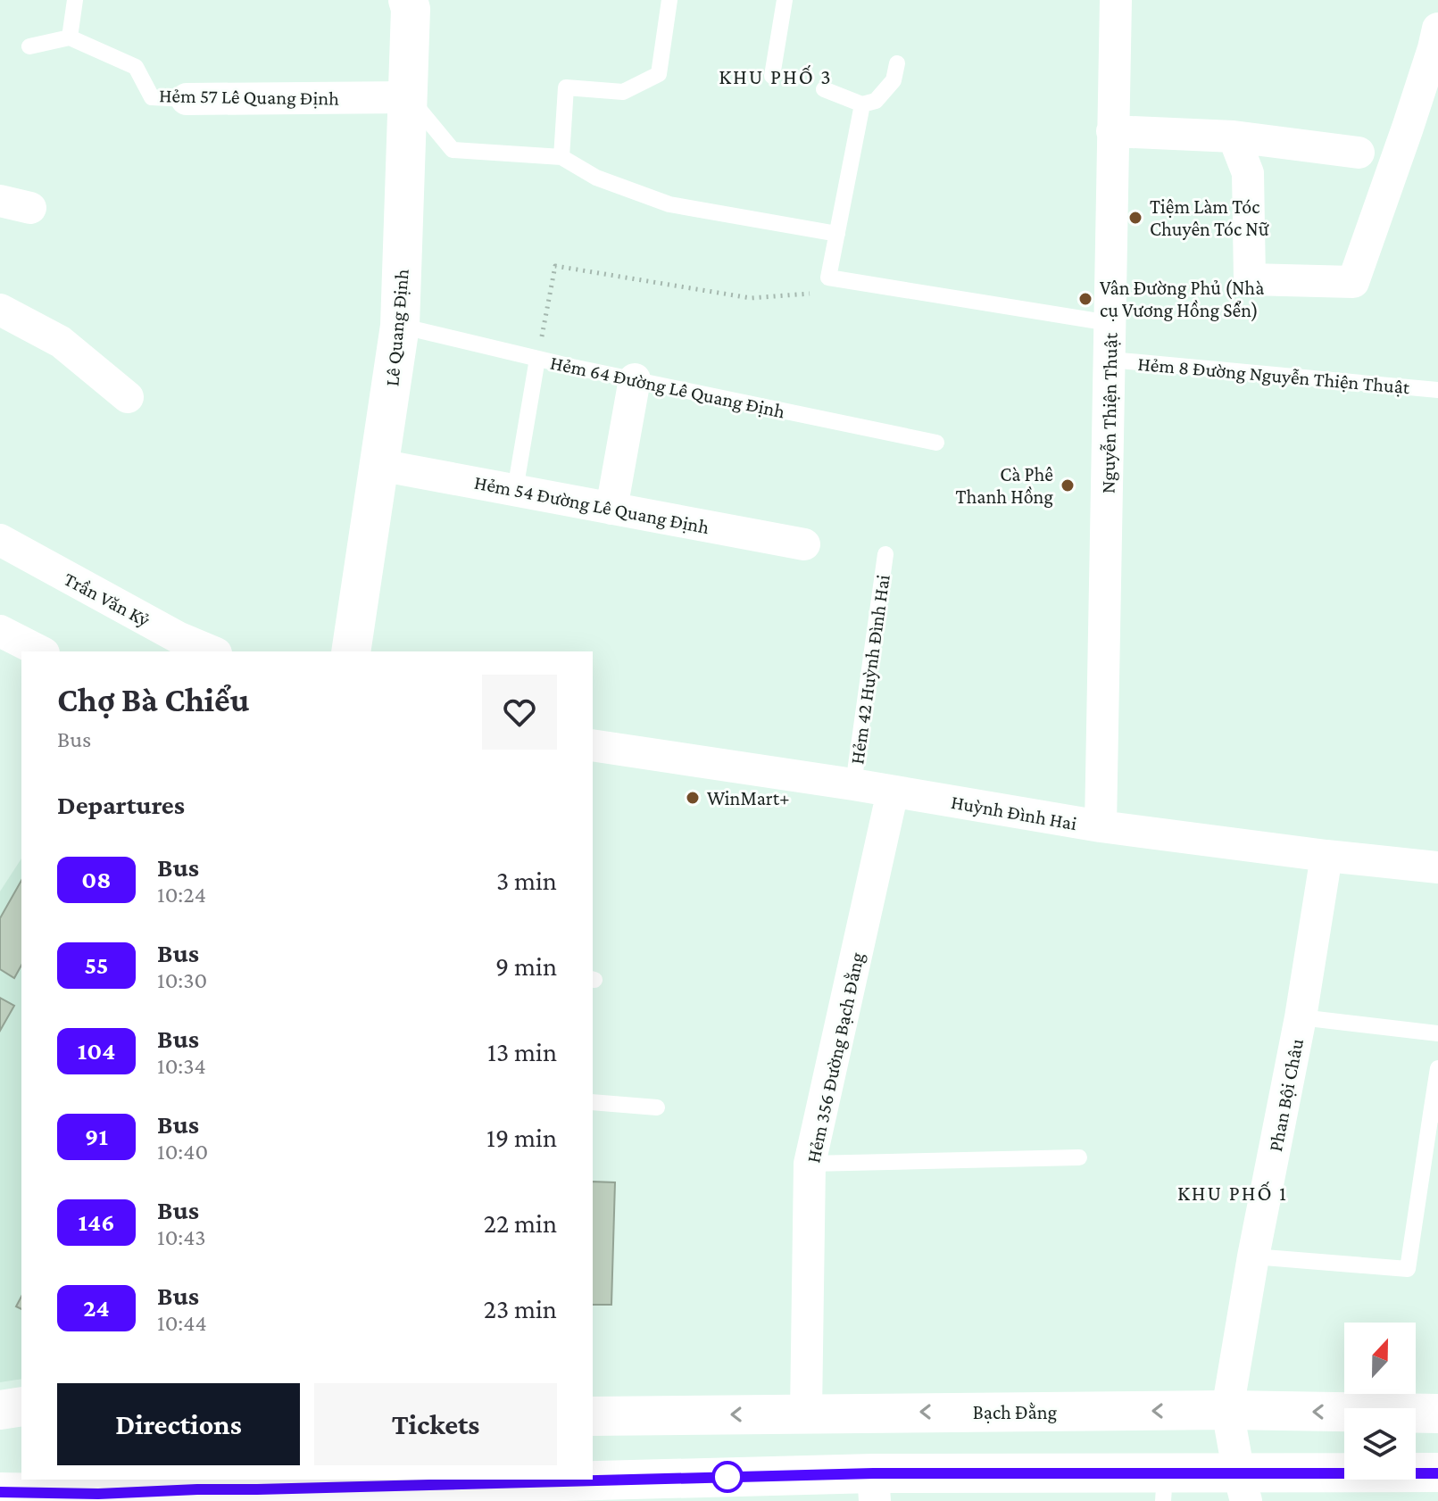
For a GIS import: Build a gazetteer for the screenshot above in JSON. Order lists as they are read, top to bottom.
{
  "streets": {
    "main road": ["Lê Quang Định", "Bạch Đằng"],
    "street": [
      "Hẻm 57 Lê Quang Định",
      "Nguyễn Thiện Thuật",
      "Hẻm 54 Đường Lê Quang Định",
      "Trần Văn Kỷ",
      "Huỳnh Đình Hai",
      "Hẻm 356 Đường Bạch Đằng",
      "Phan Bội Châu"
    ],
    "lane": ["Hẻm 8 Đường Nguyễn Thiện Thuật", "Hẻm 64 Đường Lê Quang Định", "Hẻm 42 Huỳnh Đình Hai"]
  },
  "crossings": [
    ["Hẻm 57 Lê Quang Định", "Lê Quang Định"],
    ["Lê Quang Định", "Hẻm 64 Đường Lê Quang Định"],
    ["Lê Quang Định", "Hẻm 54 Đường Lê Quang Định"],
    ["Hẻm 8 Đường Nguyễn Thiện Thuật", "Nguyễn Thiện Thuật"],
    ["Nguyễn Thiện Thuật", "Huỳnh Đình Hai"],
    ["Hẻm 42 Huỳnh Đình Hai", "Huỳnh Đình Hai"],
    ["Huỳnh Đình Hai", "Hẻm 356 Đường Bạch Đằng"],
    ["Huỳnh Đình Hai", "Phan Bội Châu"],
    ["Hẻm 356 Đường Bạch Đằng", "Bạch Đằng"],
    ["Phan Bội Châu", "Bạch Đằng"]
  ],
  "districts": ["KHU PHỐ 3", "KHU PHỐ 1"],
  "places": [
    "Tiệm Làm Tóc Chuyên Tóc Nữ",
    "Vân Đường Phủ (Nhà cụ Vương Hồng Sển)",
    "Cà Phê Thanh Hồng",
    "WinMart+"
  ],
  "lines": ["bus line 08"],
  "north": "top",
  "page": {
    "heading": [
      ["Chợ Bà Chiểu", "Bus"],
      "Departures"
    ],
    "list": [
      {
        "mark": "08",
        "name": "Bus",
        "note": "10:24",
        "value": "3 min"
      },
      {
        "mark": "55",
        "name": "Bus",
        "note": "10:30",
        "value": "9 min"
      },
      {
        "mark": "104",
        "name": "Bus",
        "note": "10:34",
        "value": "13 min"
      },
      {
        "mark": "91",
        "name": "Bus",
        "note": "10:40",
        "value": "19 min"
      },
      {
        "mark": "146",
        "name": "Bus",
        "note": "10:43",
        "value": "22 min"
      },
      {
        "mark": "24",
        "name": "Bus",
        "note": "10:44",
        "value": "23 min"
      }
    ],
    "buttons": ["Directions", "Tickets"]
  }
}
